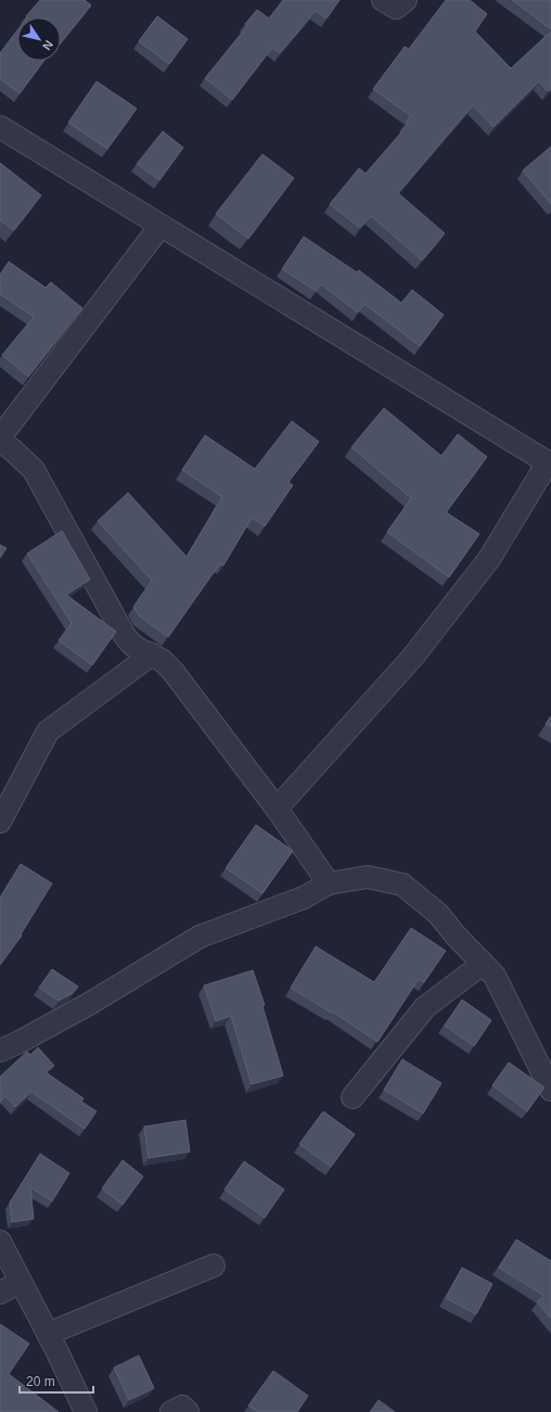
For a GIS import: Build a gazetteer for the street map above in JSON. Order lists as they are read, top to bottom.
{
  "scale_bar": "20 m",
  "north": "bottom right"
}
